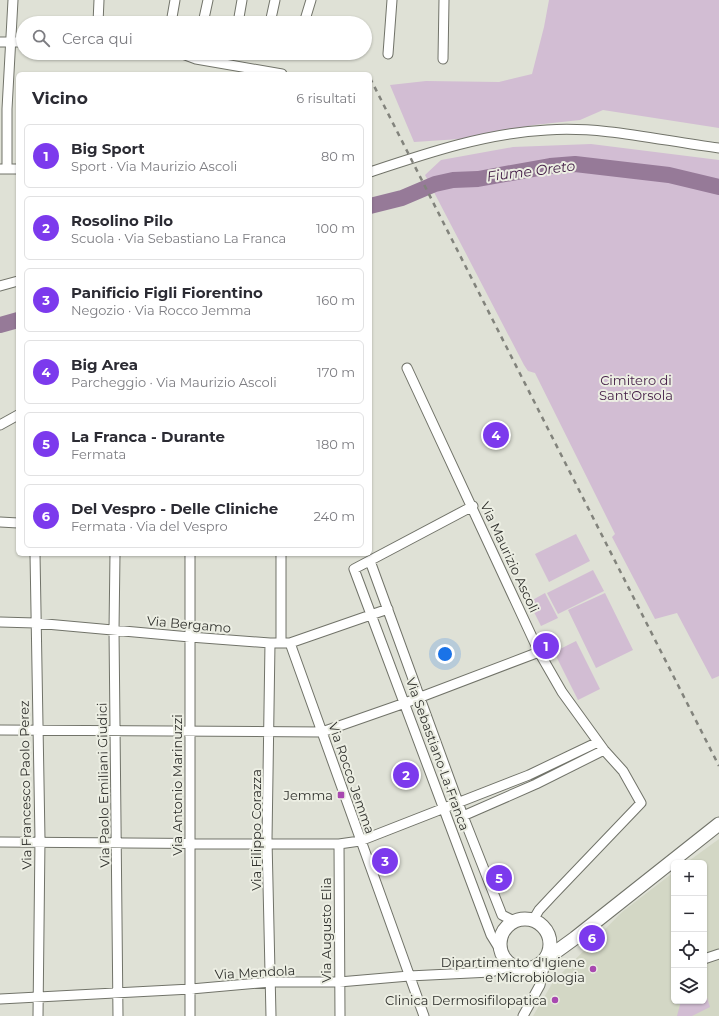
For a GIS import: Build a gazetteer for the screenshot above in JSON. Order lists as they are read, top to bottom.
{
  "streets": {
    "street": [
      "Via Maurizio Ascoli",
      "Via Bergamo",
      "Via Sebastiano La Franca",
      "Via Rocco Jemma",
      "Via Francesco Paolo Perez",
      "Via Paolo Emiliani Giudici",
      "Via Antonio Marinuzzi",
      "Via Filippo Corazza",
      "Via Augusto Elia",
      "Via Mendola"
    ]
  },
  "crossings": [
    ["Via Maurizio Ascoli", "Via Sebastiano La Franca"],
    ["Via Maurizio Ascoli", "Via Mendola"],
    ["Via Bergamo", "Via Sebastiano La Franca"],
    ["Via Bergamo", "Via Rocco Jemma"],
    ["Via Bergamo", "Via Francesco Paolo Perez"],
    ["Via Bergamo", "Via Paolo Emiliani Giudici"],
    ["Via Bergamo", "Via Antonio Marinuzzi"],
    ["Via Bergamo", "Via Filippo Corazza"],
    ["Via Sebastiano La Franca", "Via Mendola"],
    ["Via Rocco Jemma", "Via Mendola"],
    ["Via Francesco Paolo Perez", "Via Mendola"],
    ["Via Paolo Emiliani Giudici", "Via Mendola"],
    ["Via Antonio Marinuzzi", "Via Mendola"],
    ["Via Filippo Corazza", "Via Mendola"],
    ["Via Augusto Elia", "Via Mendola"]
  ],
  "water": ["Fiume Oreto"],
  "parks": ["Cimitero di Sant'Orsola"],
  "places": {
    "transit": ["Jemma"],
    "other": ["Dipartimento d'Igiene e Microbiologia", "Clinica Dermosifilopatica"]
  },
  "page": {
    "search": "Cerca qui",
    "heading": ["Vicino", "6 risultati"],
    "list": [
      {
        "mark": "1",
        "name": "Big Sport",
        "note": "Sport · Via Maurizio Ascoli",
        "value": "80 m"
      },
      {
        "mark": "2",
        "name": "Rosolino Pilo",
        "note": "Scuola · Via Sebastiano La Franca",
        "value": "100 m"
      },
      {
        "mark": "3",
        "name": "Panificio Figli Fiorentino",
        "note": "Negozio · Via Rocco Jemma",
        "value": "160 m"
      },
      {
        "mark": "4",
        "name": "Big Area",
        "note": "Parcheggio · Via Maurizio Ascoli",
        "value": "170 m"
      },
      {
        "mark": "5",
        "name": "La Franca - Durante",
        "note": "Fermata",
        "value": "180 m"
      },
      {
        "mark": "6",
        "name": "Del Vespro - Delle Cliniche",
        "note": "Fermata · Via del Vespro",
        "value": "240 m"
      }
    ],
    "pins": [
      "4",
      "1",
      "2",
      "3",
      "5",
      "6"
    ],
    "map_buttons": ["+", "−"]
  }
}
